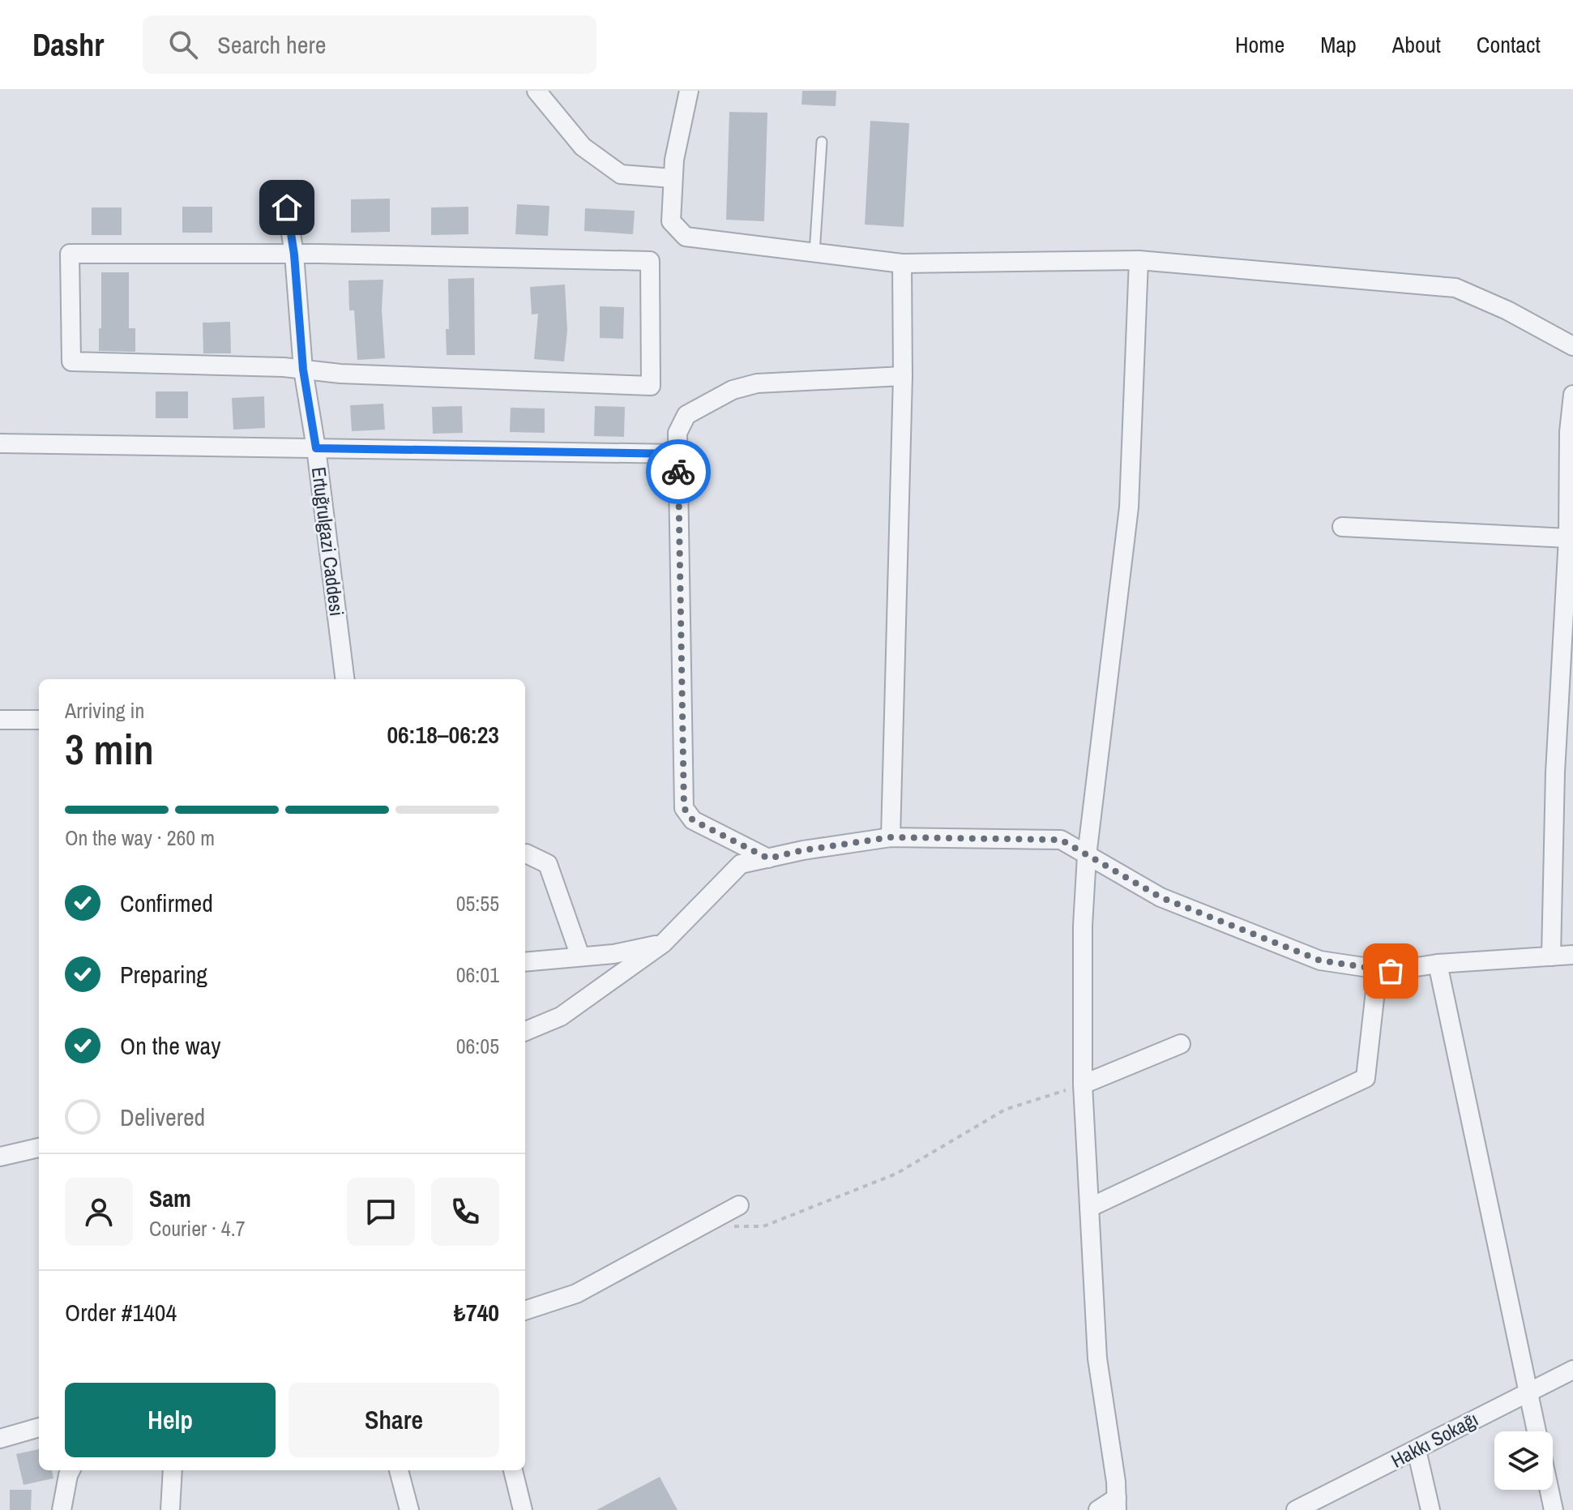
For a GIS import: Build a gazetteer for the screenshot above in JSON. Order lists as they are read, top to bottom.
{
  "streets": {
    "street": ["Ertuğrulgazi Caddesi", "Hakkı Sokağı"]
  },
  "page": {
    "header": "Dashr",
    "search": "Search here",
    "nav": [
      "Home",
      "Map",
      "About",
      "Contact"
    ],
    "heading": ["3 min", "Arriving in", "06:18–06:23"],
    "panel": [
      "Sam",
      "Courier · 4.7",
      "Order #1404",
      "₺740"
    ],
    "bar": "On the way · 260 m",
    "list": [
      ["Confirmed", "05:55"],
      ["Preparing", "06:01"],
      ["On the way", "06:05"],
      "Delivered"
    ],
    "buttons": ["Help", "Share"]
  }
}
